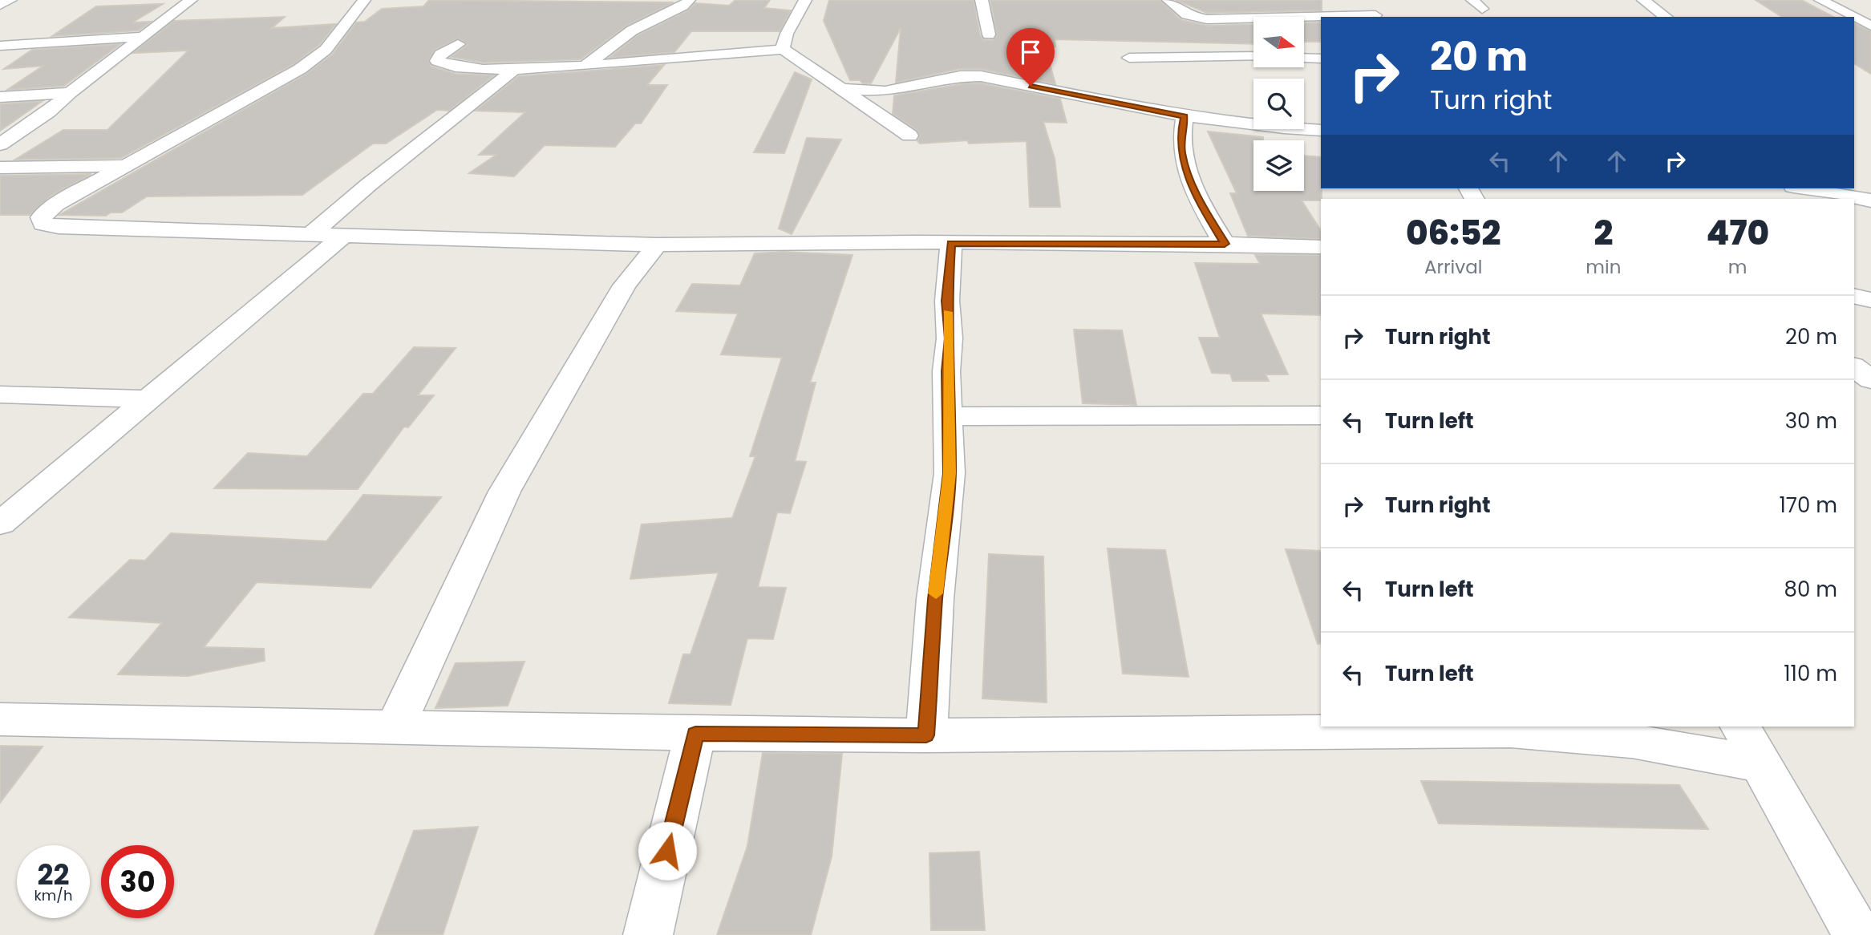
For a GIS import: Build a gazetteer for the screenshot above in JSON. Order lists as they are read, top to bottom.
{
  "north": "right",
  "page": {
    "turn": ["20 m", "Turn right"],
    "eta": [
      "06:52",
      "Arrival",
      "2",
      "min",
      "470",
      "m"
    ],
    "list": [
      {
        "name": "Turn right",
        "value": "20 m"
      },
      {
        "name": "Turn left",
        "value": "30 m"
      },
      {
        "name": "Turn right",
        "value": "170 m"
      },
      {
        "name": "Turn left",
        "value": "80 m"
      },
      {
        "name": "Turn left",
        "value": "110 m"
      }
    ],
    "speed": "22 km/h",
    "limit": "30"
  }
}
